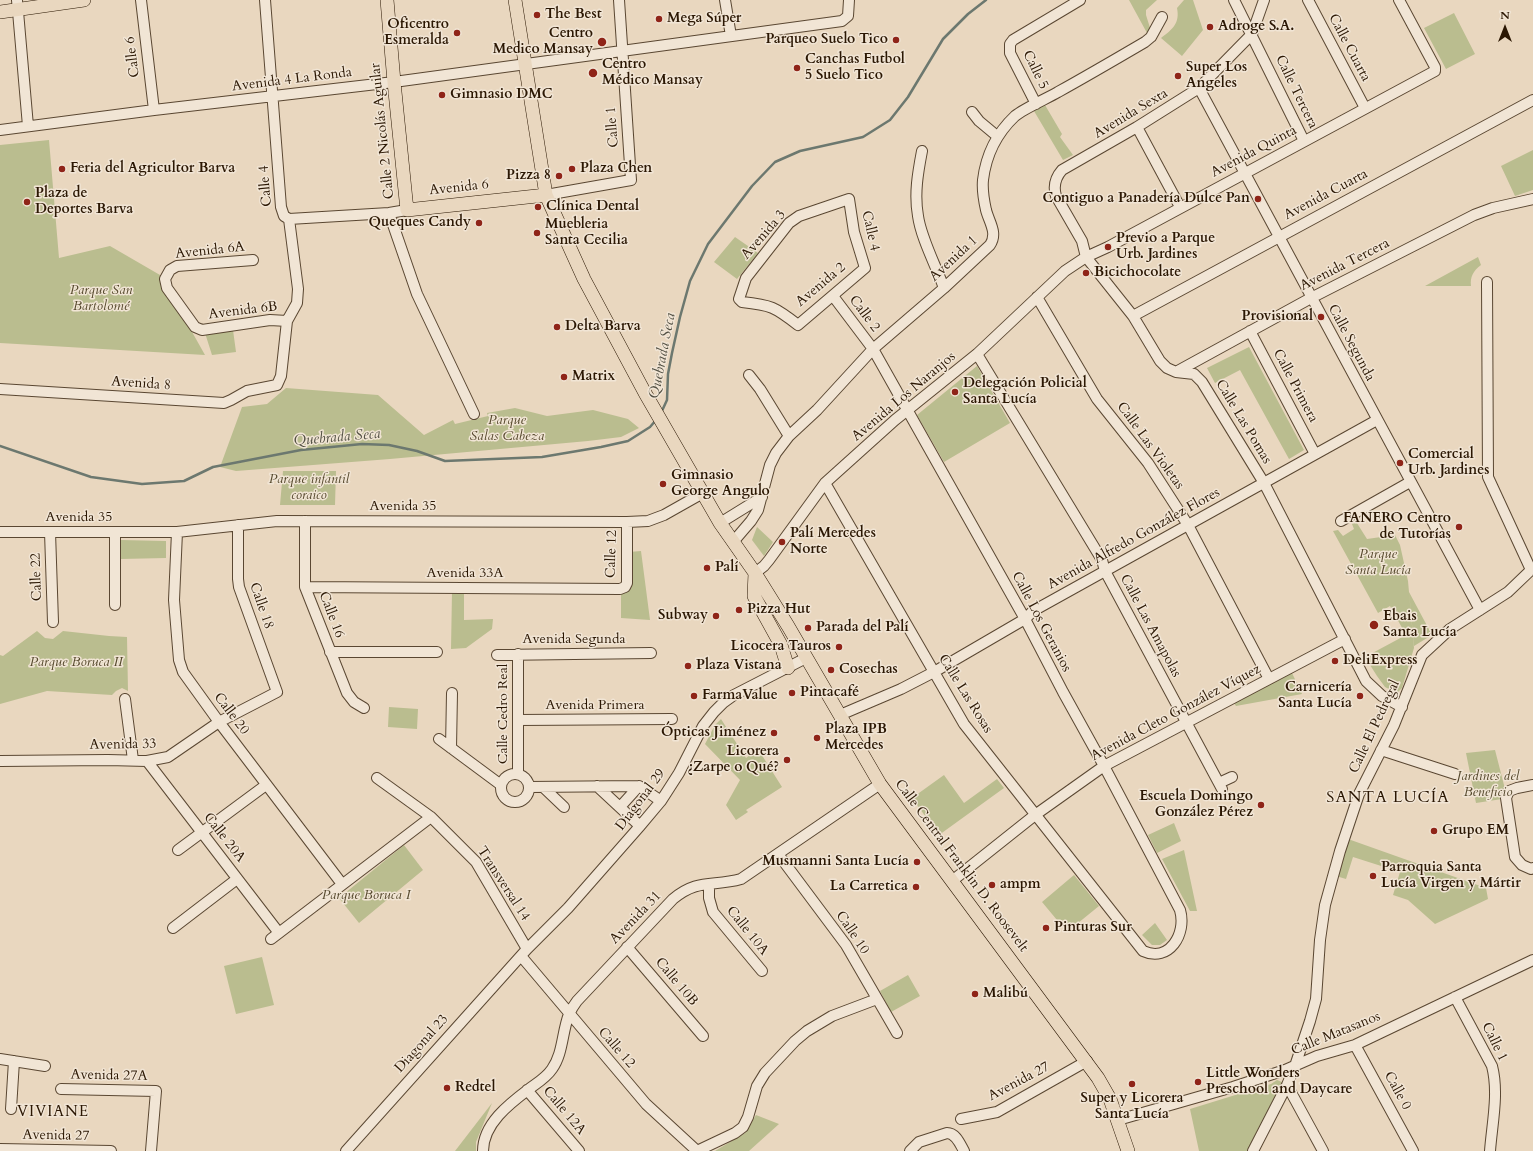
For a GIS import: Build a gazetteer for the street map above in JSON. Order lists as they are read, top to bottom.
{
  "streets": {
    "main road": ["Calle 2 Nicolás Aguilar", "Avenida 6", "Calle Central Franklin D. Roosevelt"],
    "street": [
      "Calle Cuarta",
      "Calle 6",
      "Calle 5",
      "Avenida 4 La Ronda",
      "Calle Tercera",
      "Avenida Sexta",
      "Calle 1",
      "Avenida Quinta",
      "Calle 4",
      "Avenida Cuarta",
      "Avenida 3",
      "Avenida 6A",
      "Avenida 1",
      "Avenida Tercera",
      "Avenida 2",
      "Avenida 6B",
      "Calle 2",
      "Calle Segunda",
      "Avenida 8",
      "Calle Primera",
      "Avenida Los Naranjos",
      "Calle Las Pomas",
      "Calle Las Violetas",
      "Avenida 35",
      "Avenida Alfredo González Flores",
      "Calle 12",
      "Avenida 33A",
      "Calle 22",
      "Calle 18",
      "Calle 16",
      "Calle Los Geranios",
      "Calle Las Amapolas",
      "Avenida Segunda",
      "Calle Las Rosas",
      "Avenida Primera",
      "Avenida Cleto González Víquez",
      "Calle 20",
      "Calle Cedro Real",
      "Calle El Pedregal",
      "Avenida 33",
      "Diagonal 29",
      "Calle 20A",
      "Transversal 14",
      "Avenida 31",
      "Calle 10A",
      "Calle 10",
      "Calle 10B",
      "Calle Matasanos",
      "Diagonal 23",
      "Avenida 27A",
      "Avenida 27",
      "Calle 0",
      "Calle 12A"
    ]
  },
  "crossings": [
    ["Calle Cuarta", "Avenida Quinta"],
    ["Calle 6", "Avenida 4 La Ronda"],
    ["Calle 5", "Avenida 1"],
    ["Avenida 4 La Ronda", "Calle 1"],
    ["Avenida 4 La Ronda", "Calle 2 Nicolás Aguilar"],
    ["Avenida 4 La Ronda", "Calle 4"],
    ["Avenida 4 La Ronda", "Calle Central Franklin D. Roosevelt"],
    ["Calle Tercera", "Avenida Sexta"],
    ["Calle Tercera", "Avenida Quinta"],
    ["Avenida Sexta", "Calle Segunda"],
    ["Avenida Sexta", "Calle Las Pomas"],
    ["Calle 1", "Avenida 6"],
    ["Calle 1", "Calle Matasanos"],
    ["Calle 2 Nicolás Aguilar", "Avenida 6"],
    ["Avenida Quinta", "Calle Segunda"],
    ["Avenida Quinta", "Avenida Los Naranjos"],
    ["Avenida Quinta", "Calle Las Pomas"],
    ["Calle 4", "Avenida 6"],
    ["Calle 4", "Avenida 3"],
    ["Calle 4", "Avenida 2"],
    ["Calle 4", "Avenida 6B"],
    ["Calle 4", "Avenida 8"],
    ["Avenida 6", "Calle Central Franklin D. Roosevelt"],
    ["Avenida Cuarta", "Calle Segunda"],
    ["Avenida Cuarta", "Calle Las Pomas"],
    ["Avenida 3", "Avenida 2"],
    ["Avenida 6A", "Avenida 6B"],
    ["Avenida 1", "Calle 2"],
    ["Avenida 1", "Calle Los Geranios"],
    ["Avenida 1", "Calle Central Franklin D. Roosevelt"],
    ["Avenida Tercera", "Calle Segunda"],
    ["Avenida Tercera", "Calle Primera"],
    ["Avenida Tercera", "Calle Las Pomas"],
    ["Avenida 2", "Calle 2"],
    ["Calle 2", "Calle Los Geranios"],
    ["Calle Segunda", "Avenida Alfredo González Flores"],
    ["Calle Segunda", "Calle El Pedregal"],
    ["Calle Primera", "Avenida Alfredo González Flores"],
    ["Avenida Los Naranjos", "Calle Las Pomas"],
    ["Avenida Los Naranjos", "Calle Las Violetas"],
    ["Avenida Los Naranjos", "Calle Los Geranios"],
    ["Avenida Los Naranjos", "Calle Las Amapolas"],
    ["Avenida Los Naranjos", "Calle Las Rosas"],
    ["Avenida Los Naranjos", "Calle Central Franklin D. Roosevelt"],
    ["Calle Las Pomas", "Avenida Alfredo González Flores"],
    ["Calle Las Pomas", "Avenida Cleto González Víquez"],
    ["Calle Las Pomas", "Calle El Pedregal"],
    ["Calle Las Violetas", "Avenida Alfredo González Flores"],
    ["Calle Las Violetas", "Avenida Cleto González Víquez"],
    ["Avenida 35", "Calle 12"],
    ["Avenida 35", "Calle 22"],
    ["Avenida 35", "Calle 18"],
    ["Avenida 35", "Calle 16"],
    ["Avenida 35", "Calle 20"],
    ["Avenida 35", "Calle Central Franklin D. Roosevelt"],
    ["Avenida Alfredo González Flores", "Calle Los Geranios"],
    ["Avenida Alfredo González Flores", "Calle Las Amapolas"],
    ["Avenida Alfredo González Flores", "Calle Las Rosas"],
    ["Avenida Alfredo González Flores", "Calle Central Franklin D. Roosevelt"],
    ["Calle 12", "Avenida 33A"],
    ["Calle 12", "Diagonal 29"],
    ["Calle 12", "Transversal 14"],
    ["Calle 12", "Avenida 31"],
    ["Calle 12", "Diagonal 23"],
    ["Avenida 33A", "Calle 16"],
    ["Calle 18", "Avenida 33"],
    ["Calle Los Geranios", "Calle Las Rosas"],
    ["Calle Los Geranios", "Avenida Cleto González Víquez"],
    ["Calle Las Amapolas", "Avenida Cleto González Víquez"],
    ["Avenida Segunda", "Calle Cedro Real"],
    ["Calle Las Rosas", "Avenida Cleto González Víquez"],
    ["Avenida Primera", "Calle Cedro Real"],
    ["Avenida Cleto González Víquez", "Calle Central Franklin D. Roosevelt"],
    ["Calle 20", "Avenida 33"],
    ["Calle 20", "Calle 20A"],
    ["Calle El Pedregal", "Calle Matasanos"],
    ["Avenida 33", "Calle 20A"],
    ["Diagonal 29", "Calle Central Franklin D. Roosevelt"],
    ["Diagonal 29", "Transversal 14"],
    ["Diagonal 29", "Diagonal 23"],
    ["Calle Central Franklin D. Roosevelt", "Avenida 31"],
    ["Calle Central Franklin D. Roosevelt", "Calle Matasanos"],
    ["Calle Central Franklin D. Roosevelt", "Avenida 27"],
    ["Transversal 14", "Diagonal 23"],
    ["Avenida 31", "Calle 10A"],
    ["Avenida 31", "Calle 10"],
    ["Avenida 31", "Calle 10B"],
    ["Avenida 31", "Calle 12A"],
    ["Calle Matasanos", "Calle 0"]
  ],
  "districts": ["SANTA LUCÍA", "VIVIANE"],
  "water": ["Quebrada Seca"],
  "parks": [
    "Parque San Bartolomé",
    "Parque Salas Cabeza",
    "Parque infantil coraico",
    "Parque Santa Lucía",
    "Parque Boruca II",
    "Jardines del Beneficio",
    "Parque Boruca I"
  ],
  "places": [
    "The Best",
    "Mega Súper",
    "Adroge S.A.",
    "Oficentro Esmeralda",
    "Parqueo Suelo Tico",
    "Centro Medico Mansay",
    "Canchas Futbol 5 Suelo Tico",
    "Centro Médico Mansay",
    "Super Los Angeles",
    "Gimnasio DMC",
    "Feria del Agricultor Barva",
    "Plaza Chen",
    "Pizza 8",
    "Contiguo a Panadería Dulce Pan",
    "Plaza de Deportes Barva",
    "Clínica Dental",
    "Queques Candy",
    "Muebleria Santa Cecilia",
    "Previo a Parque Urb. Jardines",
    "Bicichocolate",
    "Provisional",
    "Delta Barva",
    "Matrix",
    "Delegación Policial Santa Lucía",
    "Comercial Urb. Jardines",
    "Gimnasio George Angulo",
    "FANERO Centro de Tutorías",
    "Palí Mercedes Norte",
    "Palí",
    "Pizza Hut",
    "Subway",
    "Ebais Santa Lucía",
    "Parada del Palí",
    "Licocera Tauros",
    "DeliExpress",
    "Plaza Vistana",
    "Cosechas",
    "Pintacafé",
    "FarmaValue",
    "Carnicería Santa Lucía",
    "Ópticas Jiménez",
    "Plaza IPB Mercedes",
    "Licorera ¿Zarpe o Qué?",
    "Escuela Domingo González Pérez",
    "Grupo EM",
    "Musmanni Santa Lucía",
    "Parroquia Santa Lucía Virgen y Mártir",
    "ampm",
    "La Carretica",
    "Pinturas Sur",
    "Malibú",
    "Little Wonders Preschool and Daycare",
    "Super y Licorera Santa Lucía",
    "Redtel"
  ],
  "north": "top"
}
